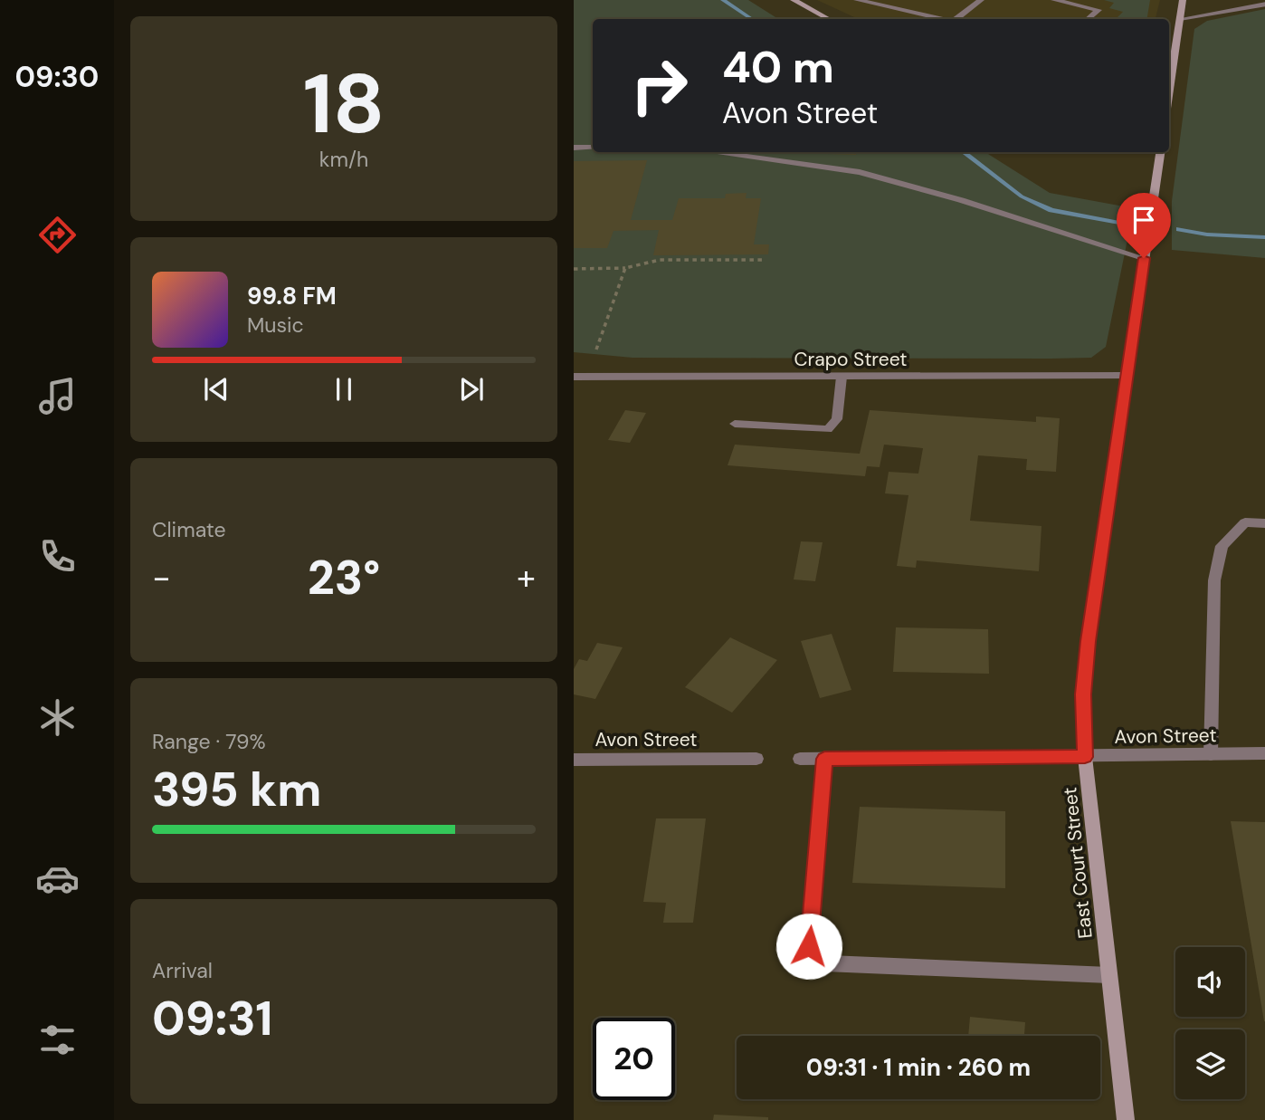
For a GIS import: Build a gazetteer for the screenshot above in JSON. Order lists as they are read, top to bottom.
{
  "streets": {
    "main road": ["East Court Street"],
    "street": ["Crapo Street", "Avon Street"]
  },
  "crossings": [
    ["Crapo Street", "East Court Street"],
    ["Avon Street", "East Court Street"]
  ],
  "page": {
    "tabs": "09:30",
    "tile": [
      ["18", "km/h"],
      "Climate",
      ["Range · 79%", "395 km"],
      ["Arrival", "09:31"]
    ],
    "turn": ["40 m", "Avon Street"],
    "song": ["99.8 FM", "Music"],
    "heat": ["−", "23°", "+"],
    "limit": "20",
    "trip": "09:31 · 1 min · 260 m"
  }
}
